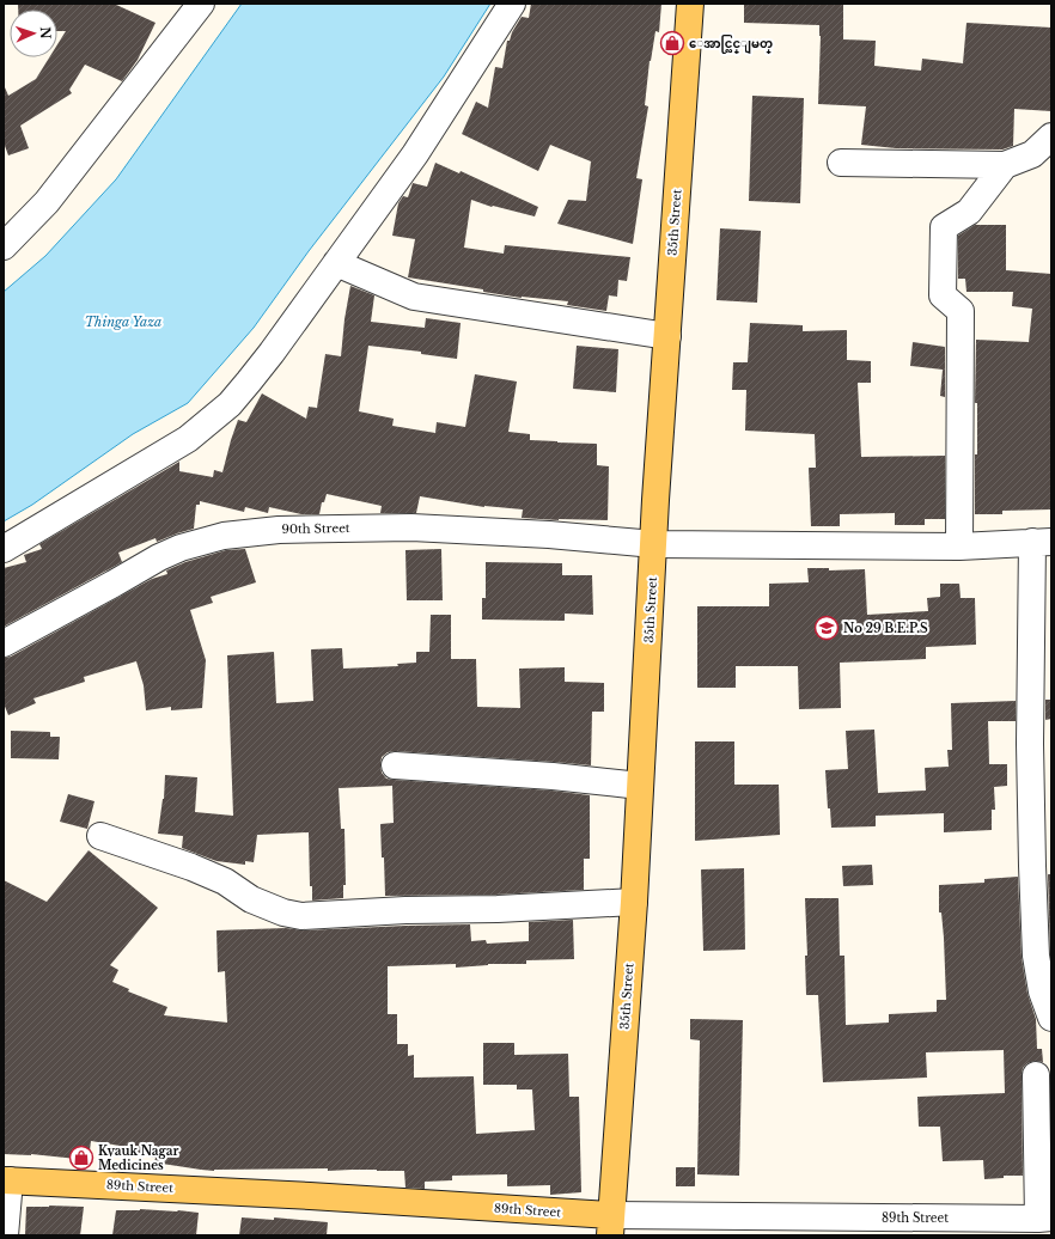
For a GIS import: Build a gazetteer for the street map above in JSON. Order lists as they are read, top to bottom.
{
  "streets": {
    "main road": ["35th Street", "89th Street"],
    "street": ["90th Street"]
  },
  "crossings": [
    ["35th Street", "90th Street"],
    ["35th Street", "89th Street"]
  ],
  "water": ["Thinga Yaza"],
  "places": {
    "shop": ["ေအာင္လြင္ျမတ္", "Kyauk Nagar Medicines"],
    "school or university": ["No 29 B.E.P.S"]
  },
  "north": "right"
}
